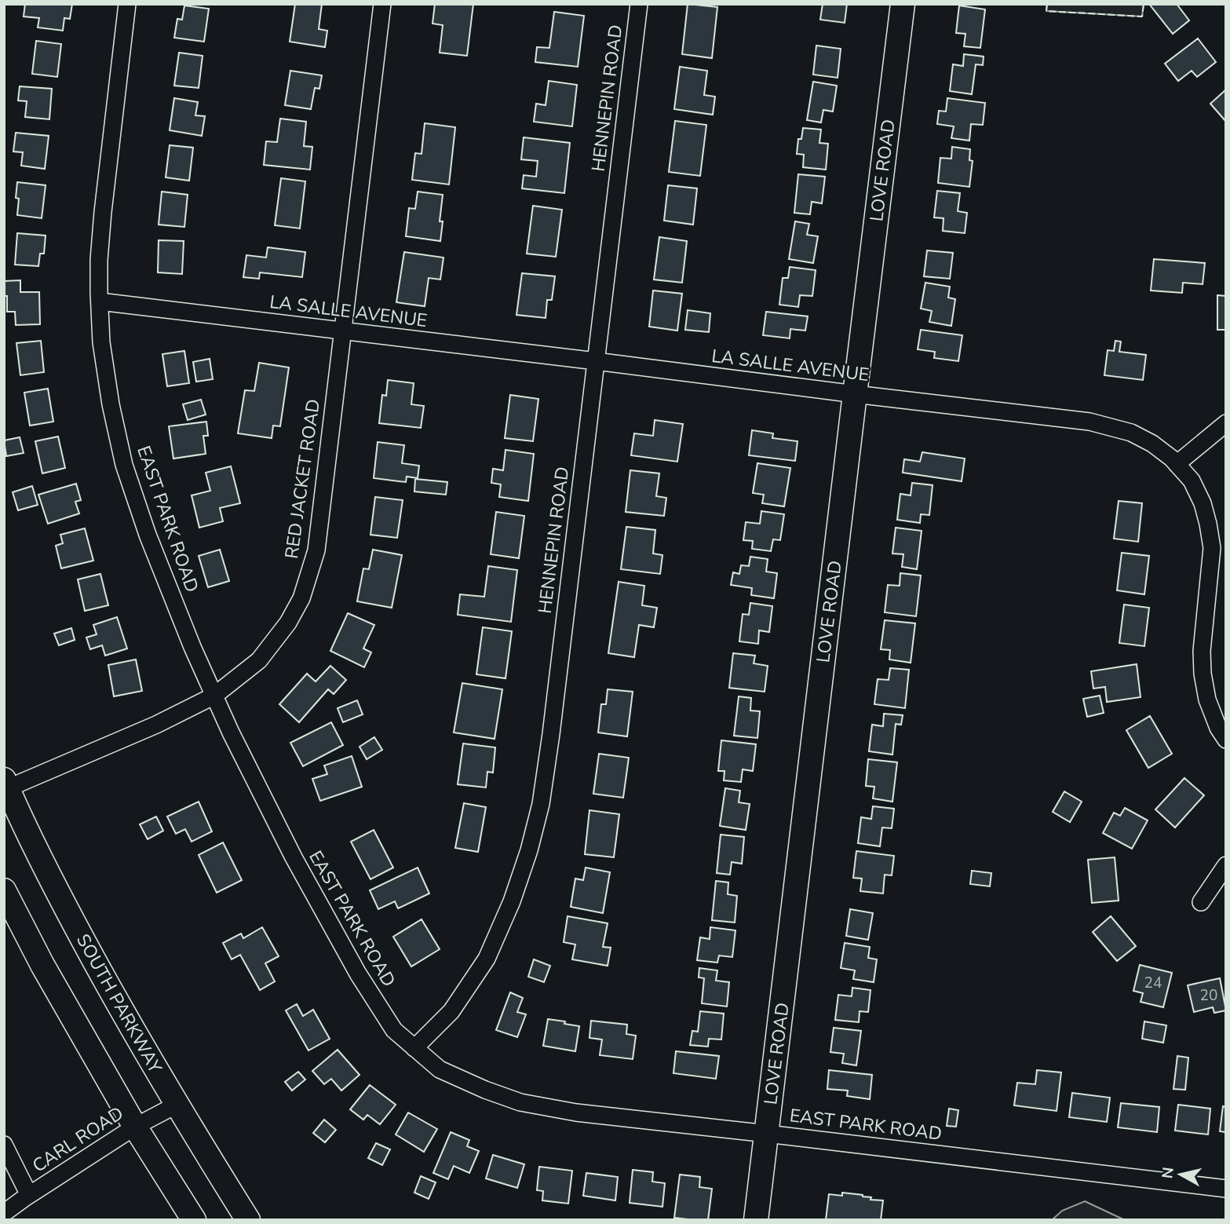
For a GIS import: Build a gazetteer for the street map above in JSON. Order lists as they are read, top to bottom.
{
  "streets": {
    "street": [
      "HENNEPIN ROAD",
      "LOVE ROAD",
      "LA SALLE AVENUE",
      "RED JACKET ROAD",
      "EAST PARK ROAD",
      "SOUTH PARKWAY",
      "CARL ROAD"
    ]
  },
  "crossings": [
    ["HENNEPIN ROAD", "LA SALLE AVENUE"],
    ["HENNEPIN ROAD", "EAST PARK ROAD"],
    ["LOVE ROAD", "LA SALLE AVENUE"],
    ["LOVE ROAD", "EAST PARK ROAD"],
    ["LA SALLE AVENUE", "RED JACKET ROAD"],
    ["LA SALLE AVENUE", "EAST PARK ROAD"],
    ["RED JACKET ROAD", "EAST PARK ROAD"],
    ["RED JACKET ROAD", "SOUTH PARKWAY"],
    ["SOUTH PARKWAY", "CARL ROAD"]
  ],
  "house_numbers": ["24", "20"],
  "north": "left"
}
